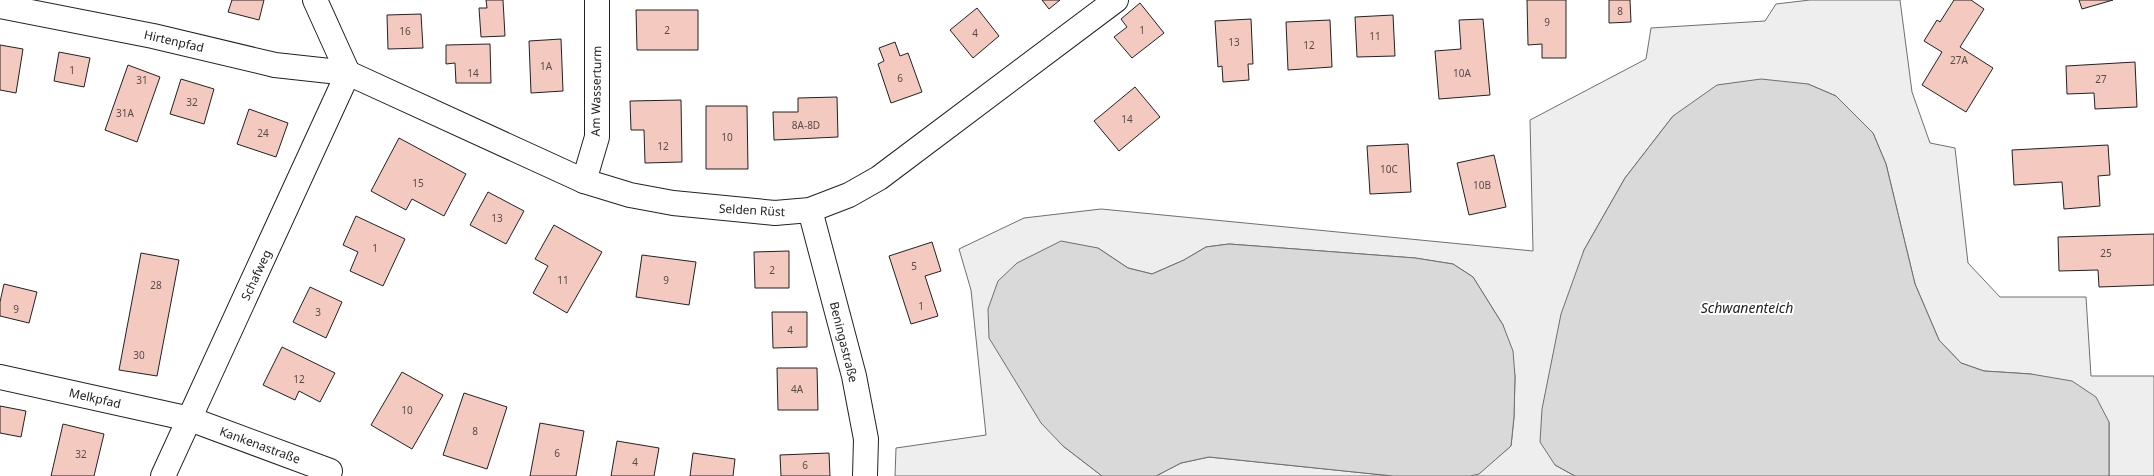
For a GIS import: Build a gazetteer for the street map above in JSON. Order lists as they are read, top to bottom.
{
  "streets": {
    "street": [
      "Hirtenpfad",
      "Am Wasserturm",
      "Selden Rüst",
      "Schafweg",
      "Beningastraße",
      "Melkpfad",
      "Kankenastraße"
    ]
  },
  "crossings": [
    ["Hirtenpfad", "Selden Rüst"],
    ["Hirtenpfad", "Schafweg"],
    ["Am Wasserturm", "Selden Rüst"],
    ["Selden Rüst", "Schafweg"],
    ["Selden Rüst", "Beningastraße"],
    ["Schafweg", "Melkpfad"],
    ["Schafweg", "Kankenastraße"],
    ["Melkpfad", "Kankenastraße"]
  ],
  "water": ["Schwanenteich"],
  "house_numbers": [
    "8",
    "9",
    "2",
    "1",
    "16",
    "4",
    "11",
    "13",
    "12",
    "27A",
    "1A",
    "1",
    "14",
    "10A",
    "6",
    "27",
    "31",
    "32",
    "31A",
    "14",
    "8A-8D",
    "24",
    "10",
    "12",
    "10C",
    "15",
    "10B",
    "13",
    "1",
    "25",
    "5",
    "2",
    "11",
    "9",
    "28",
    "1",
    "9",
    "3",
    "4",
    "30",
    "12",
    "4A",
    "10",
    "8",
    "6",
    "32",
    "4",
    "6"
  ]
}
